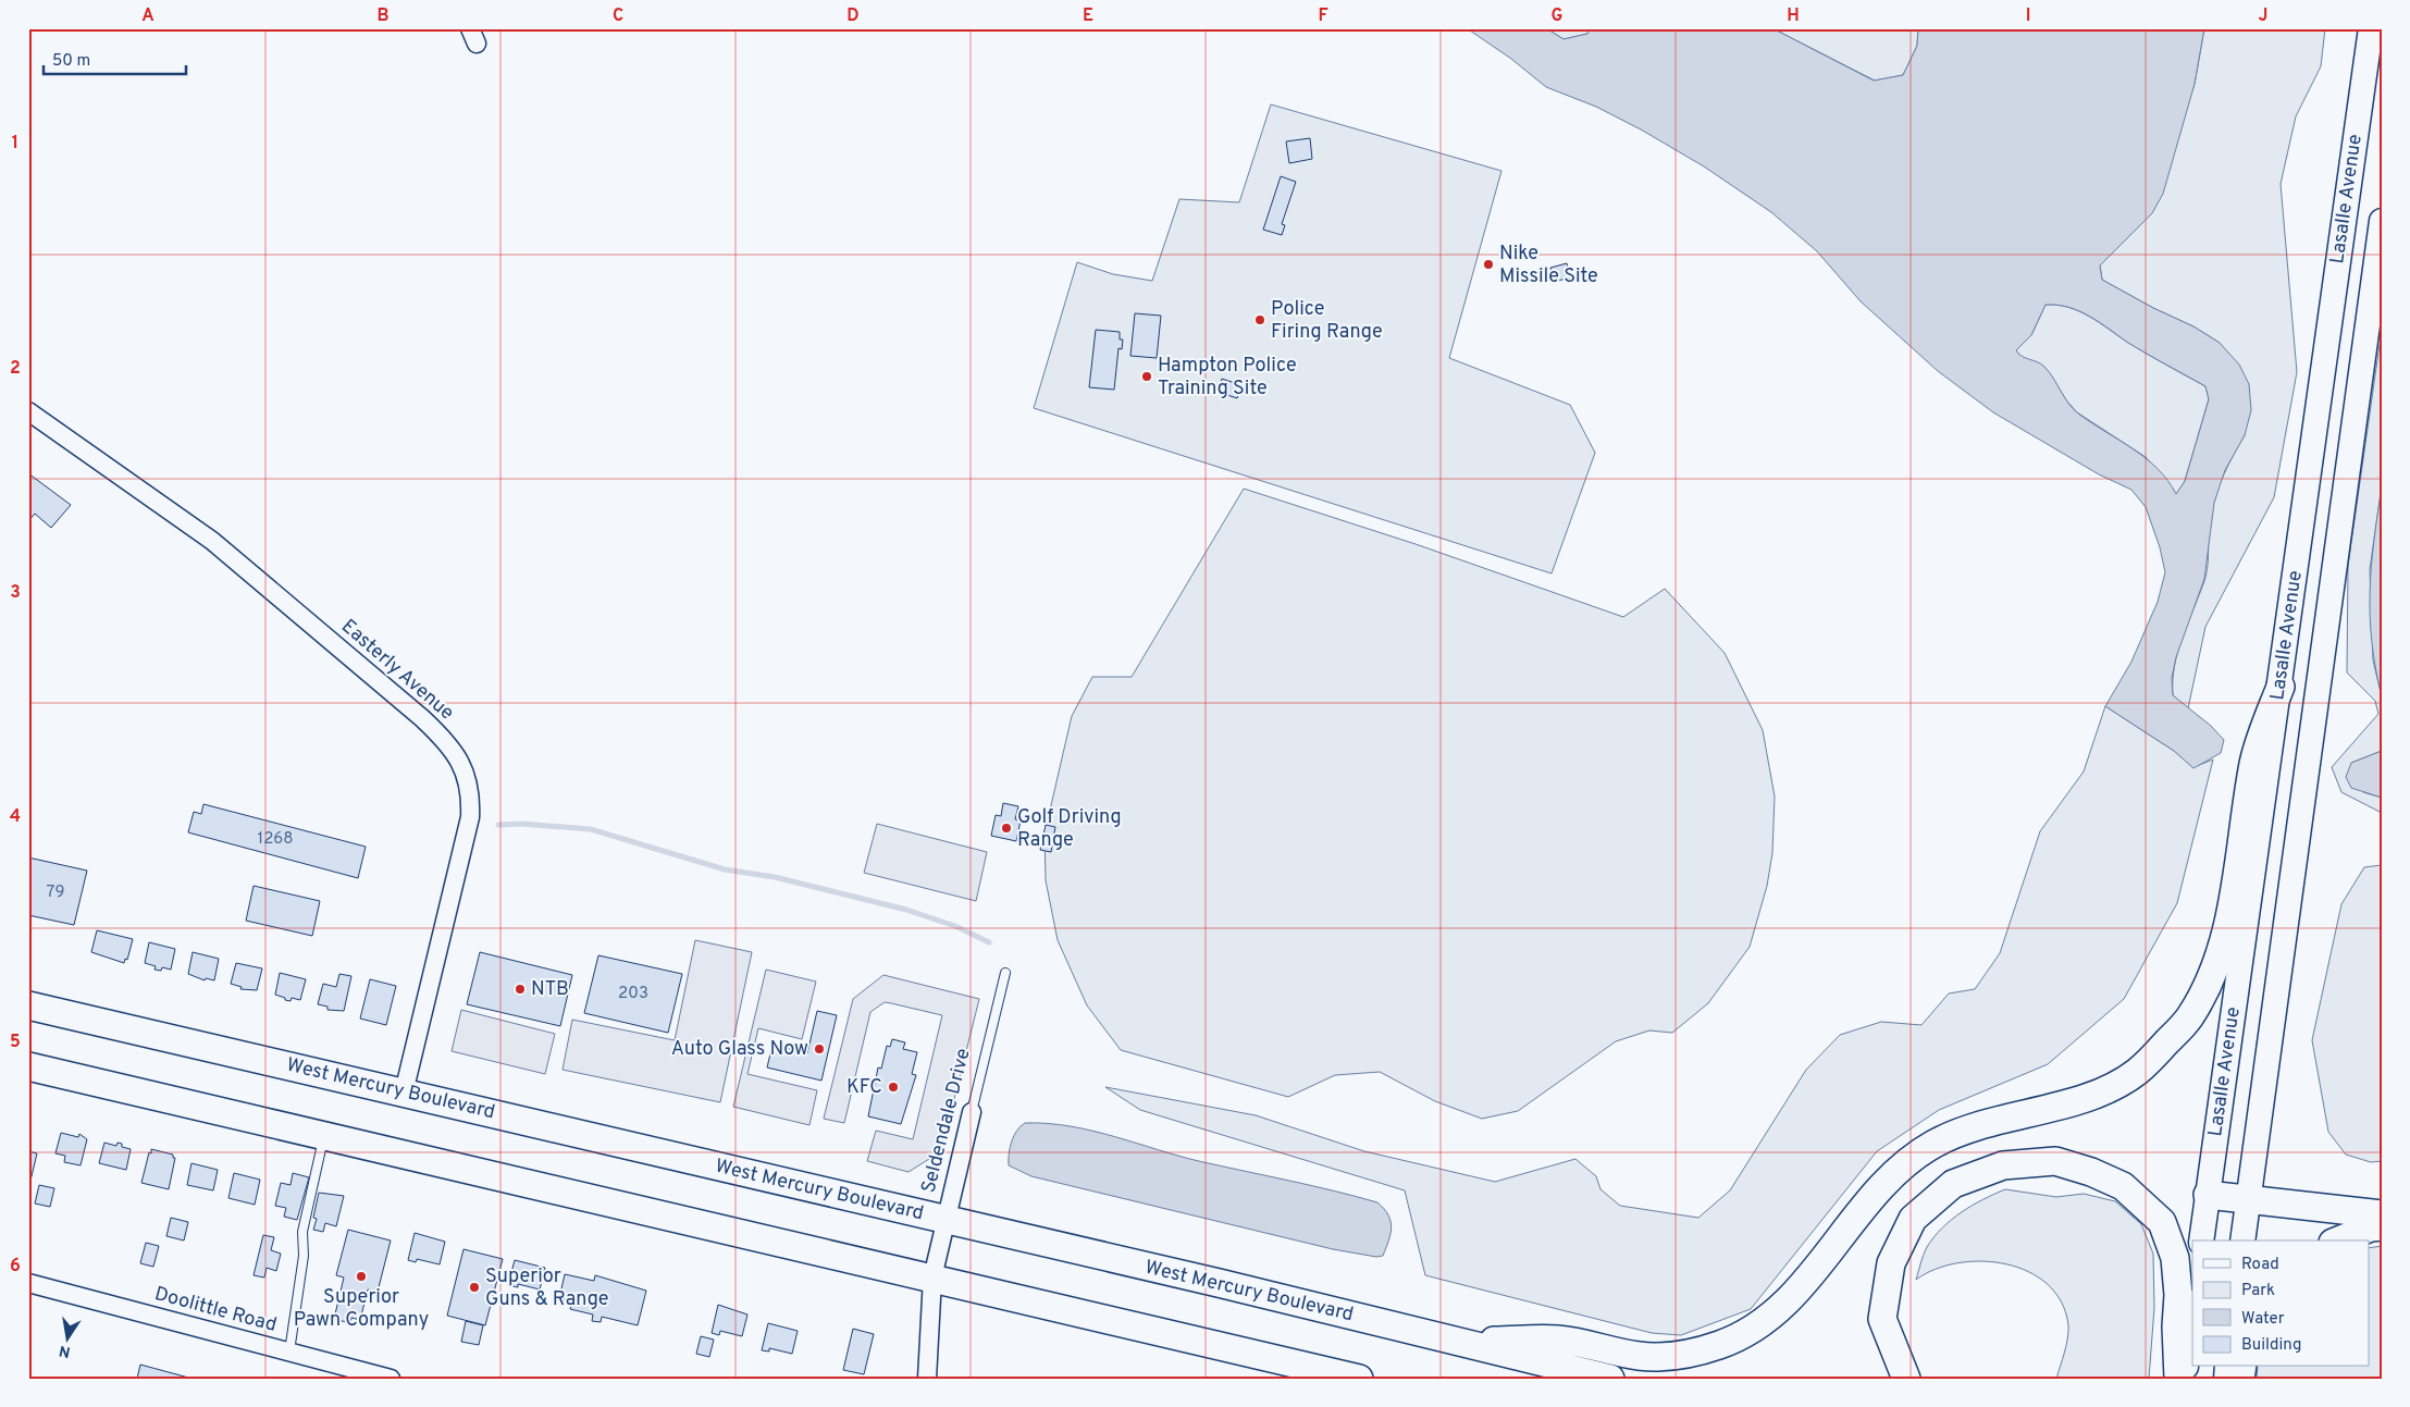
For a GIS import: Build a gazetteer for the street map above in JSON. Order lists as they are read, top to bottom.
{
  "streets": {
    "main road": ["Lasalle Avenue", "West Mercury Boulevard"],
    "street": ["Easterly Avenue", "Seldendale Drive", "Doolittle Road"]
  },
  "crossings": [
    ["Easterly Avenue", "West Mercury Boulevard"],
    ["West Mercury Boulevard", "Seldendale Drive"]
  ],
  "places": [
    "Nike Missile Site",
    "Police Firing Range",
    "Hampton Police Training Site",
    "Golf Driving Range",
    "NTB",
    "Auto Glass Now",
    "KFC",
    "Superior Pawn Company",
    "Superior Guns & Range"
  ],
  "house_numbers": ["1268", "79", "203"],
  "legend": [
    "Road",
    "Park",
    "Water",
    "Building"
  ],
  "scale_bar": "50 m",
  "north": "bottom",
  "grid": {
    "columns": [
      "A",
      "B",
      "C",
      "D",
      "E",
      "F",
      "G",
      "H",
      "I",
      "J"
    ],
    "rows": [
      "1",
      "2",
      "3",
      "4",
      "5",
      "6"
    ]
  }
}
